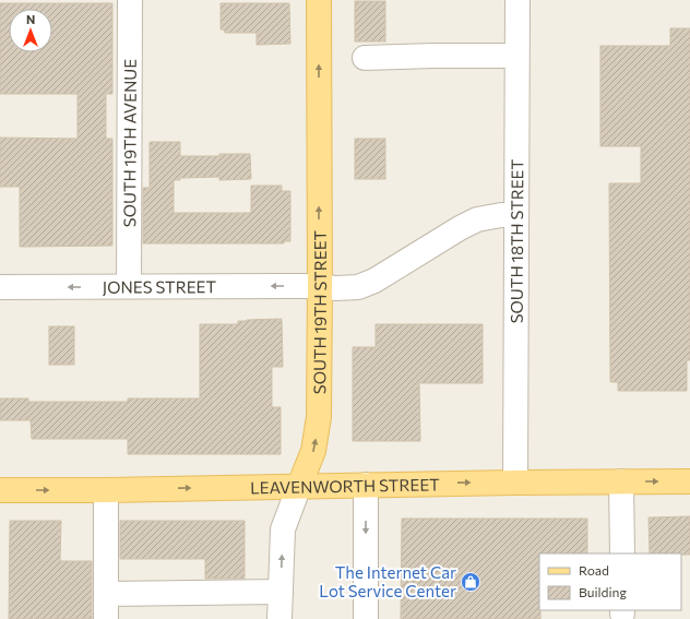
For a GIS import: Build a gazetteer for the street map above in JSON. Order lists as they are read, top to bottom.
{
  "streets": {
    "main road": ["SOUTH 19TH STREET", "LEAVENWORTH STREET"],
    "street": ["SOUTH 19TH AVENUE", "SOUTH 18TH STREET", "JONES STREET"]
  },
  "crossings": [
    ["SOUTH 19TH AVENUE", "JONES STREET"],
    ["SOUTH 18TH STREET", "JONES STREET"],
    ["SOUTH 18TH STREET", "LEAVENWORTH STREET"],
    ["JONES STREET", "SOUTH 19TH STREET"],
    ["SOUTH 19TH STREET", "LEAVENWORTH STREET"]
  ],
  "one_way": ["JONES STREET", "SOUTH 19TH STREET", "LEAVENWORTH STREET"],
  "places": {
    "shop": ["The Internet Car Lot Service Center"]
  },
  "legend": ["Road", "Building"],
  "north": "top"
}
